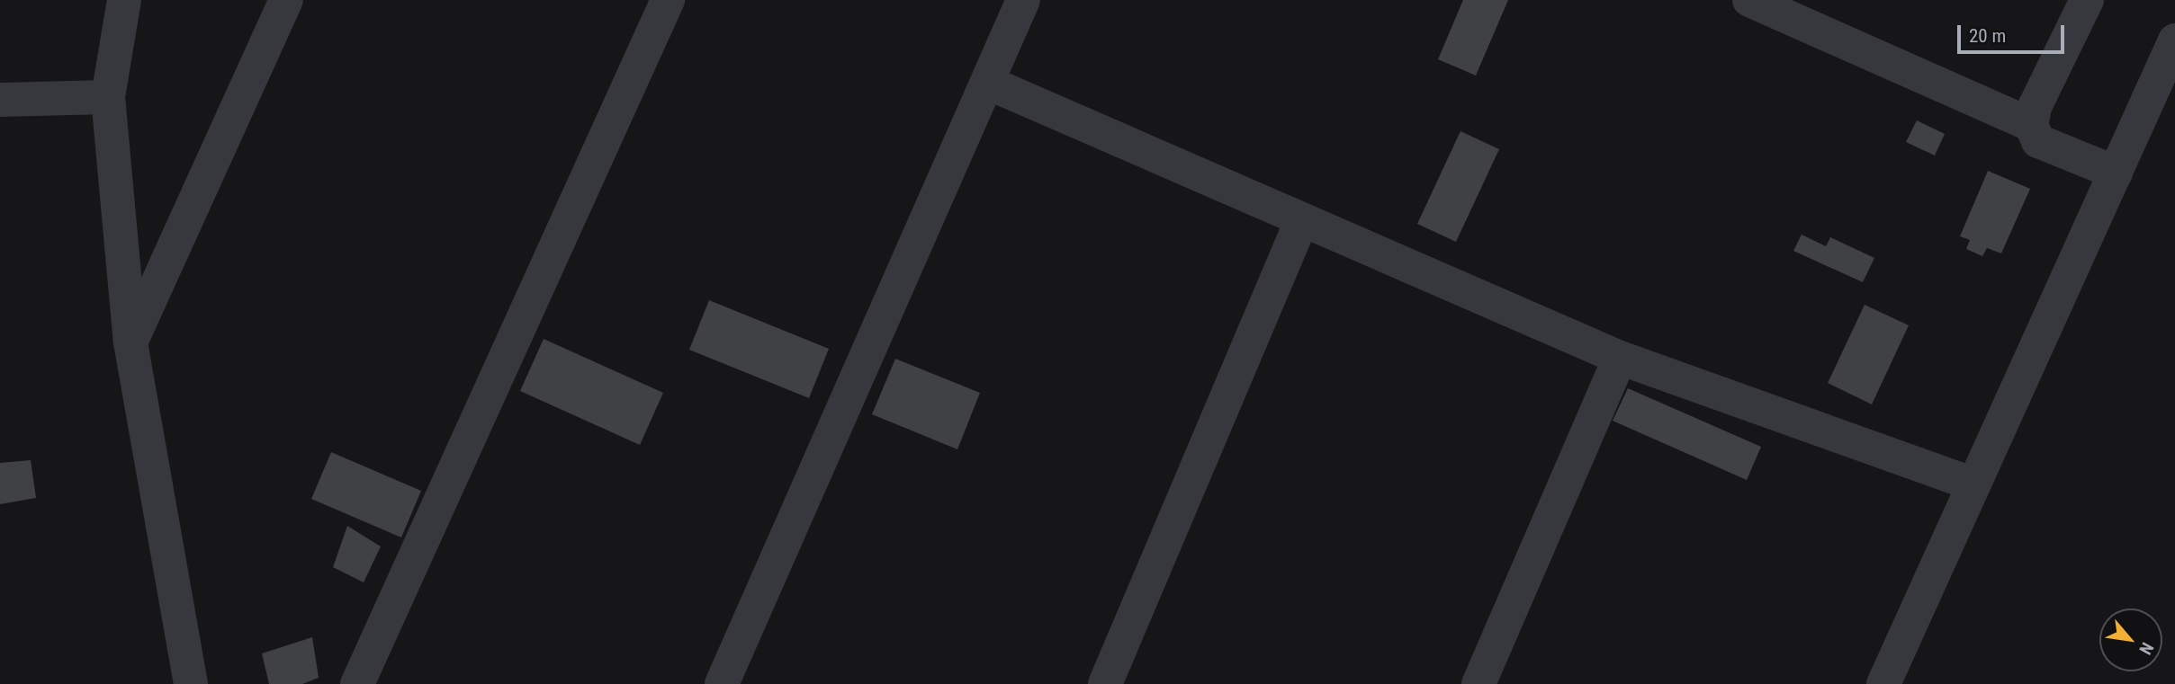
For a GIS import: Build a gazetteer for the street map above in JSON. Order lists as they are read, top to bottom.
{
  "scale_bar": "20 m",
  "north": "bottom right"
}
